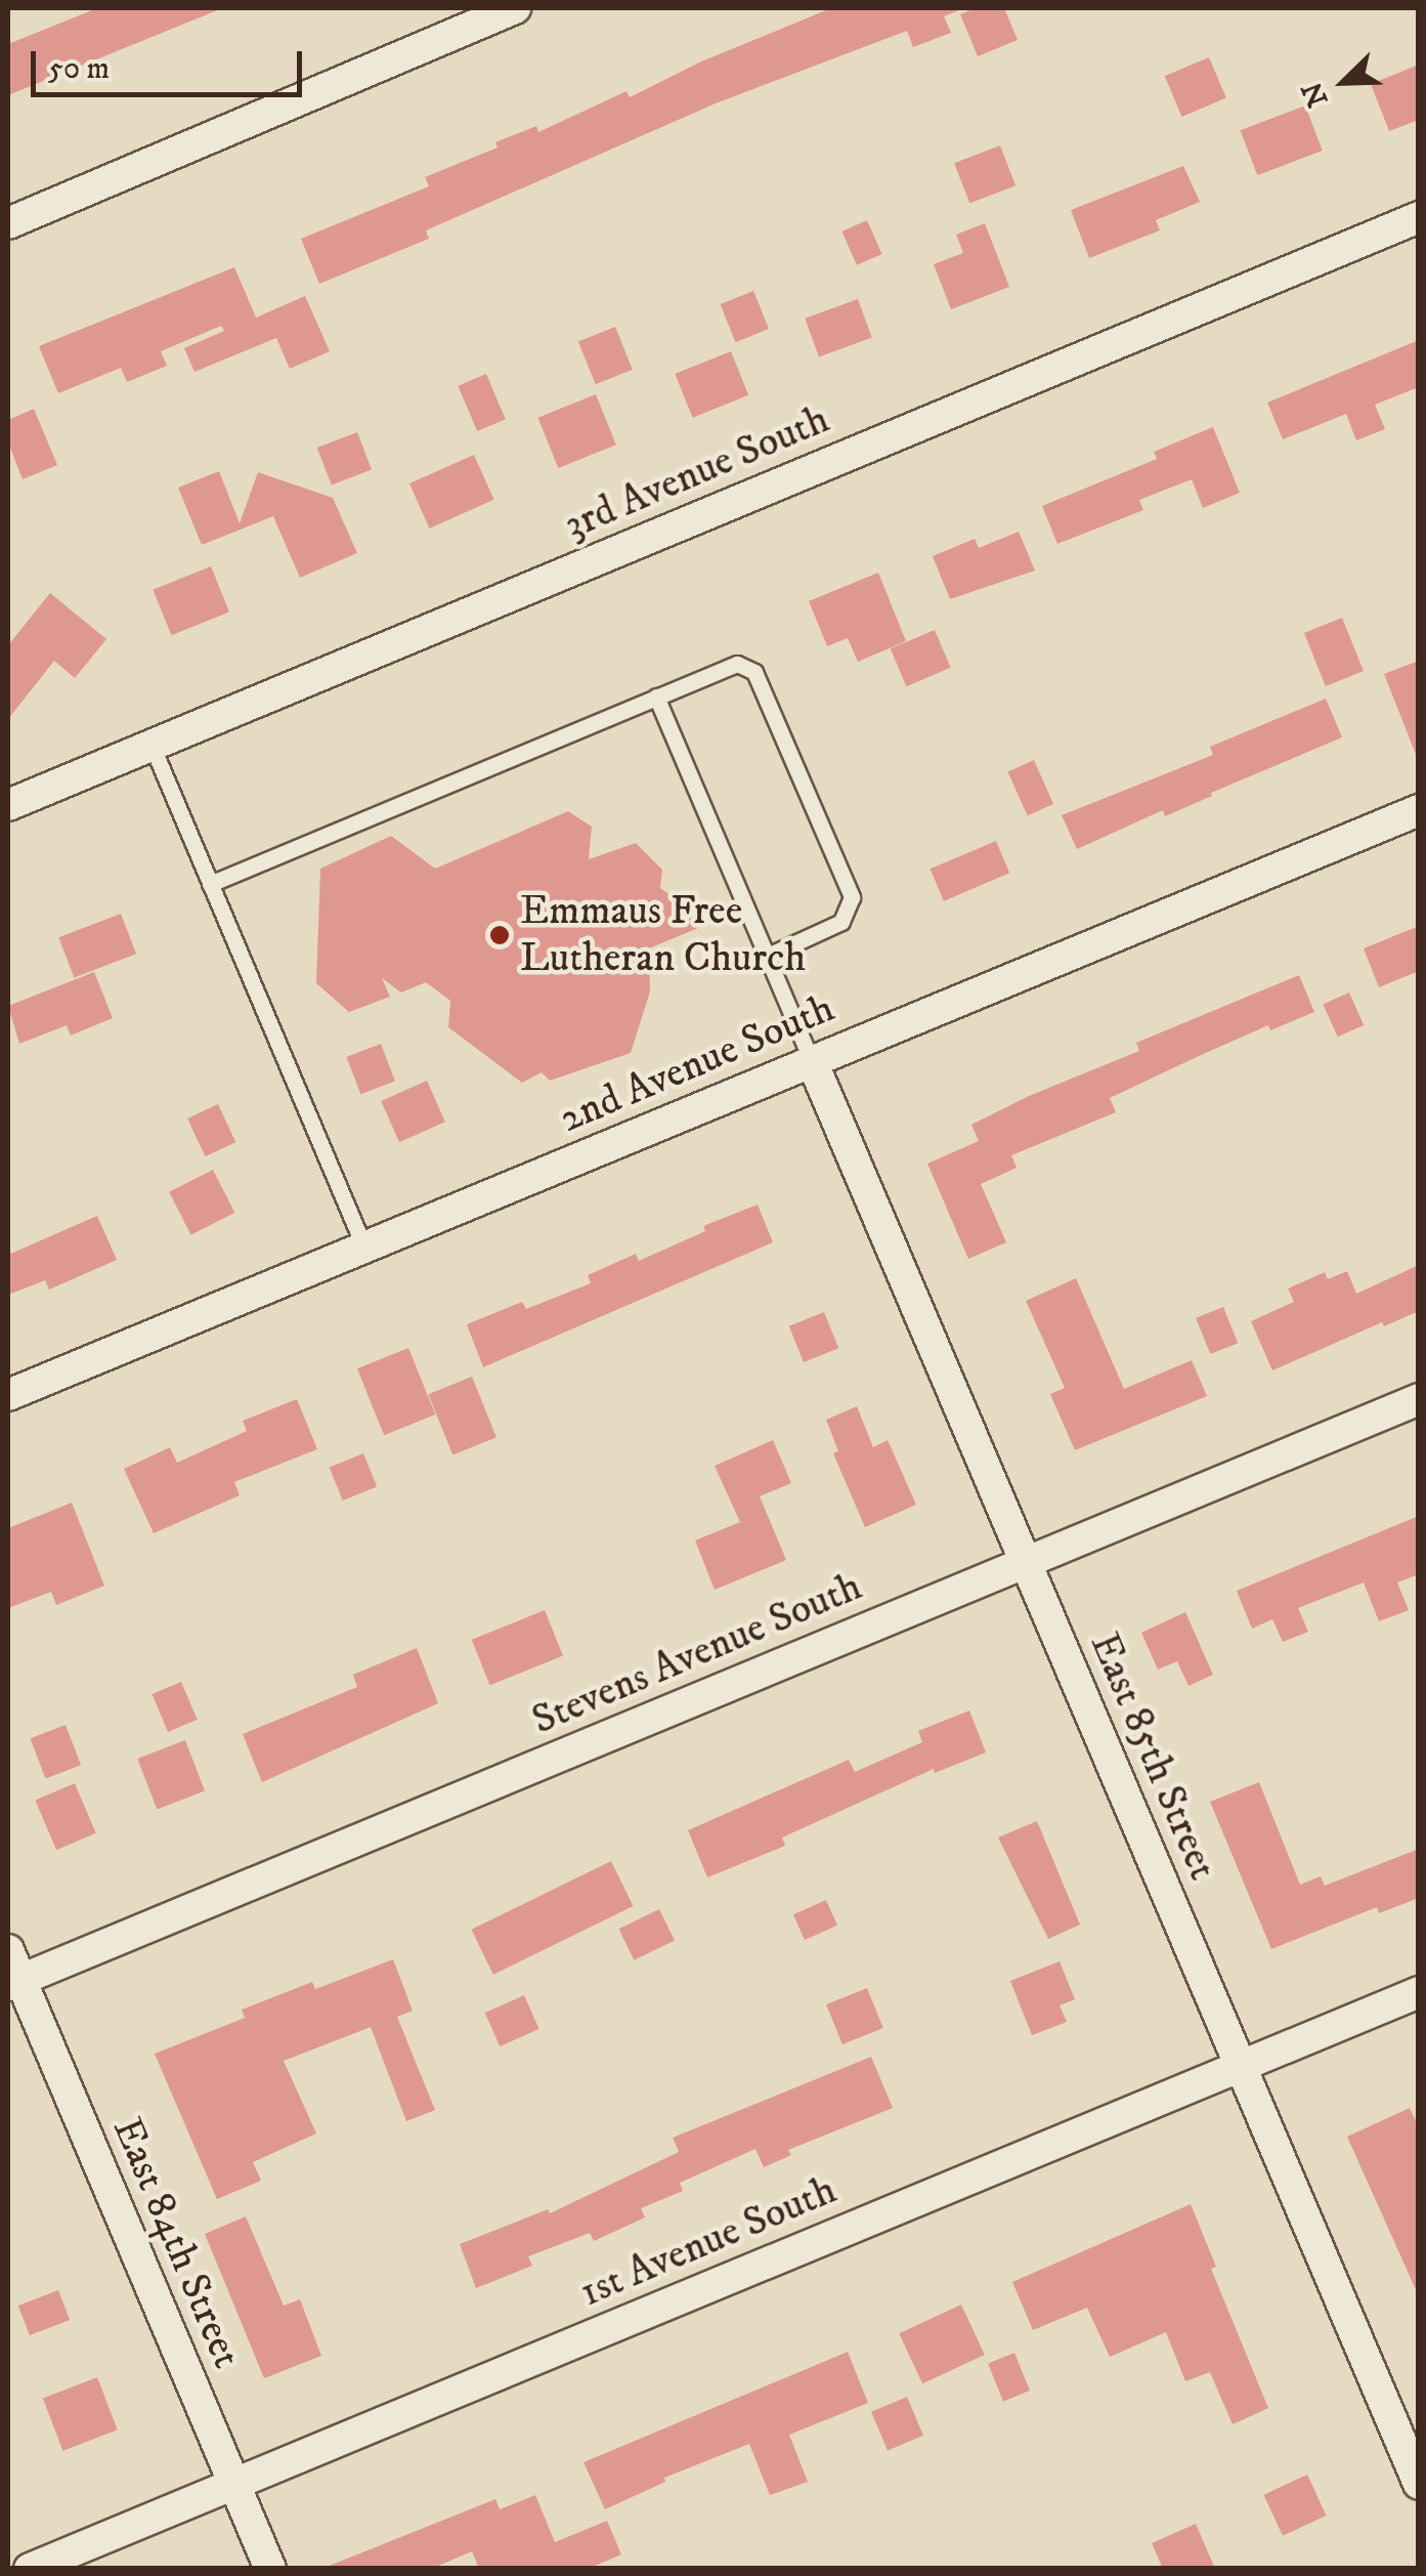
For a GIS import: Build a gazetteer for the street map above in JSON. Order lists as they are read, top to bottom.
{
  "streets": {
    "street": [
      "3rd Avenue South",
      "2nd Avenue South",
      "Stevens Avenue South",
      "East 85th Street",
      "1st Avenue South",
      "East 84th Street"
    ]
  },
  "crossings": [
    ["2nd Avenue South", "East 85th Street"],
    ["Stevens Avenue South", "East 85th Street"],
    ["Stevens Avenue South", "East 84th Street"],
    ["East 85th Street", "1st Avenue South"],
    ["1st Avenue South", "East 84th Street"]
  ],
  "places": ["Emmaus Free Lutheran Church"],
  "scale_bar": "50 m",
  "north": "bottom left"
}
